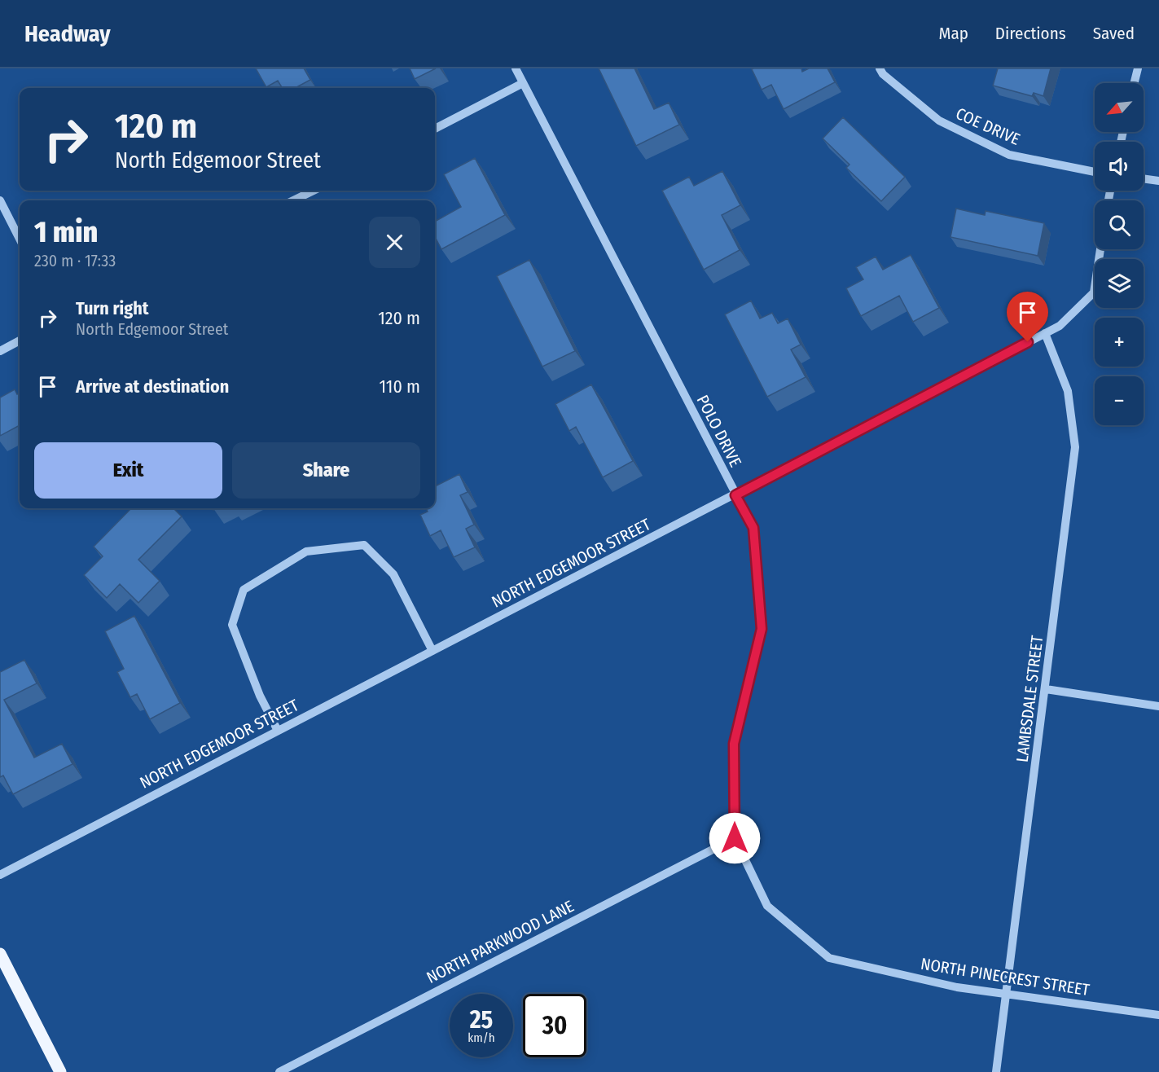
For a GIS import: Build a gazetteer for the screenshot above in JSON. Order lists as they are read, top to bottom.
{
  "streets": {
    "street": [
      "COE DRIVE",
      "POLO DRIVE",
      "NORTH EDGEMOOR STREET",
      "LAMBSDALE STREET",
      "NORTH PARKWOOD LANE",
      "NORTH PINECREST STREET"
    ]
  },
  "crossings": [
    ["POLO DRIVE", "NORTH EDGEMOOR STREET"],
    ["POLO DRIVE", "NORTH PARKWOOD LANE"],
    ["POLO DRIVE", "NORTH PINECREST STREET"],
    ["NORTH EDGEMOOR STREET", "LAMBSDALE STREET"],
    ["LAMBSDALE STREET", "NORTH PINECREST STREET"],
    ["NORTH PARKWOOD LANE", "NORTH PINECREST STREET"]
  ],
  "north": "bottom left",
  "page": {
    "header": "Headway",
    "nav": ["Map", "Directions", "Saved"],
    "map_buttons": ["+", "−"],
    "turn": ["120 m", "North Edgemoor Street"],
    "heading": ["1 min", "230 m · 17:33"],
    "list": [
      {
        "name": "Turn right",
        "note": "North Edgemoor Street",
        "value": "120 m"
      },
      {
        "name": "Arrive at destination",
        "value": "110 m"
      }
    ],
    "buttons": ["Exit", "Share"],
    "speed": "25 km/h",
    "limit": "30"
  }
}
